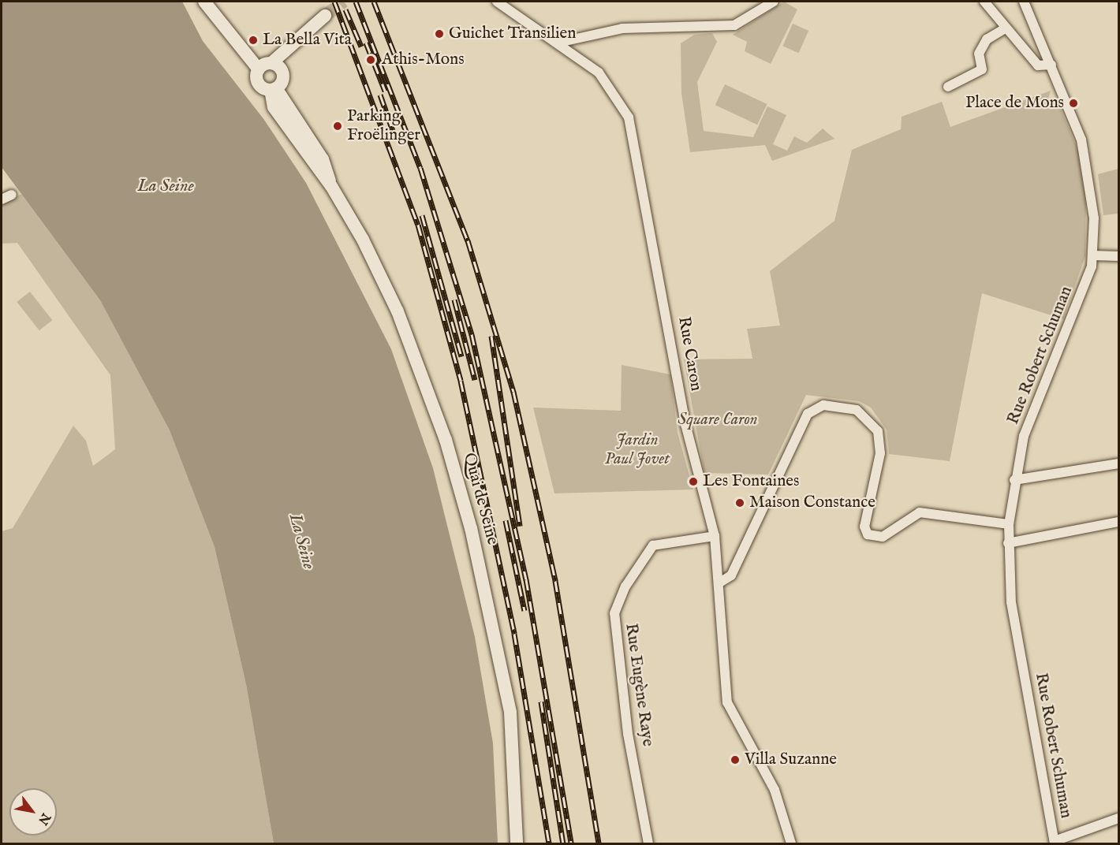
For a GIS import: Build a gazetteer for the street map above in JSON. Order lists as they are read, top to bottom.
{
  "streets": {
    "main road": ["Quai de Seine"],
    "street": ["Rue Caron", "Rue Robert Schuman", "Rue Eugène Raye"]
  },
  "crossings": [
    ["Rue Caron", "Rue Eugène Raye"]
  ],
  "water": ["La Seine"],
  "parks": ["Square Caron", "Jardin Paul Jovet"],
  "places": [
    "Guichet Transilien",
    "La Bella Vita",
    "Athis-Mons",
    "Place de Mons",
    "Parking Froëlinger",
    "Les Fontaines",
    "Maison Constance",
    "Villa Suzanne"
  ],
  "north": "bottom right"
}
